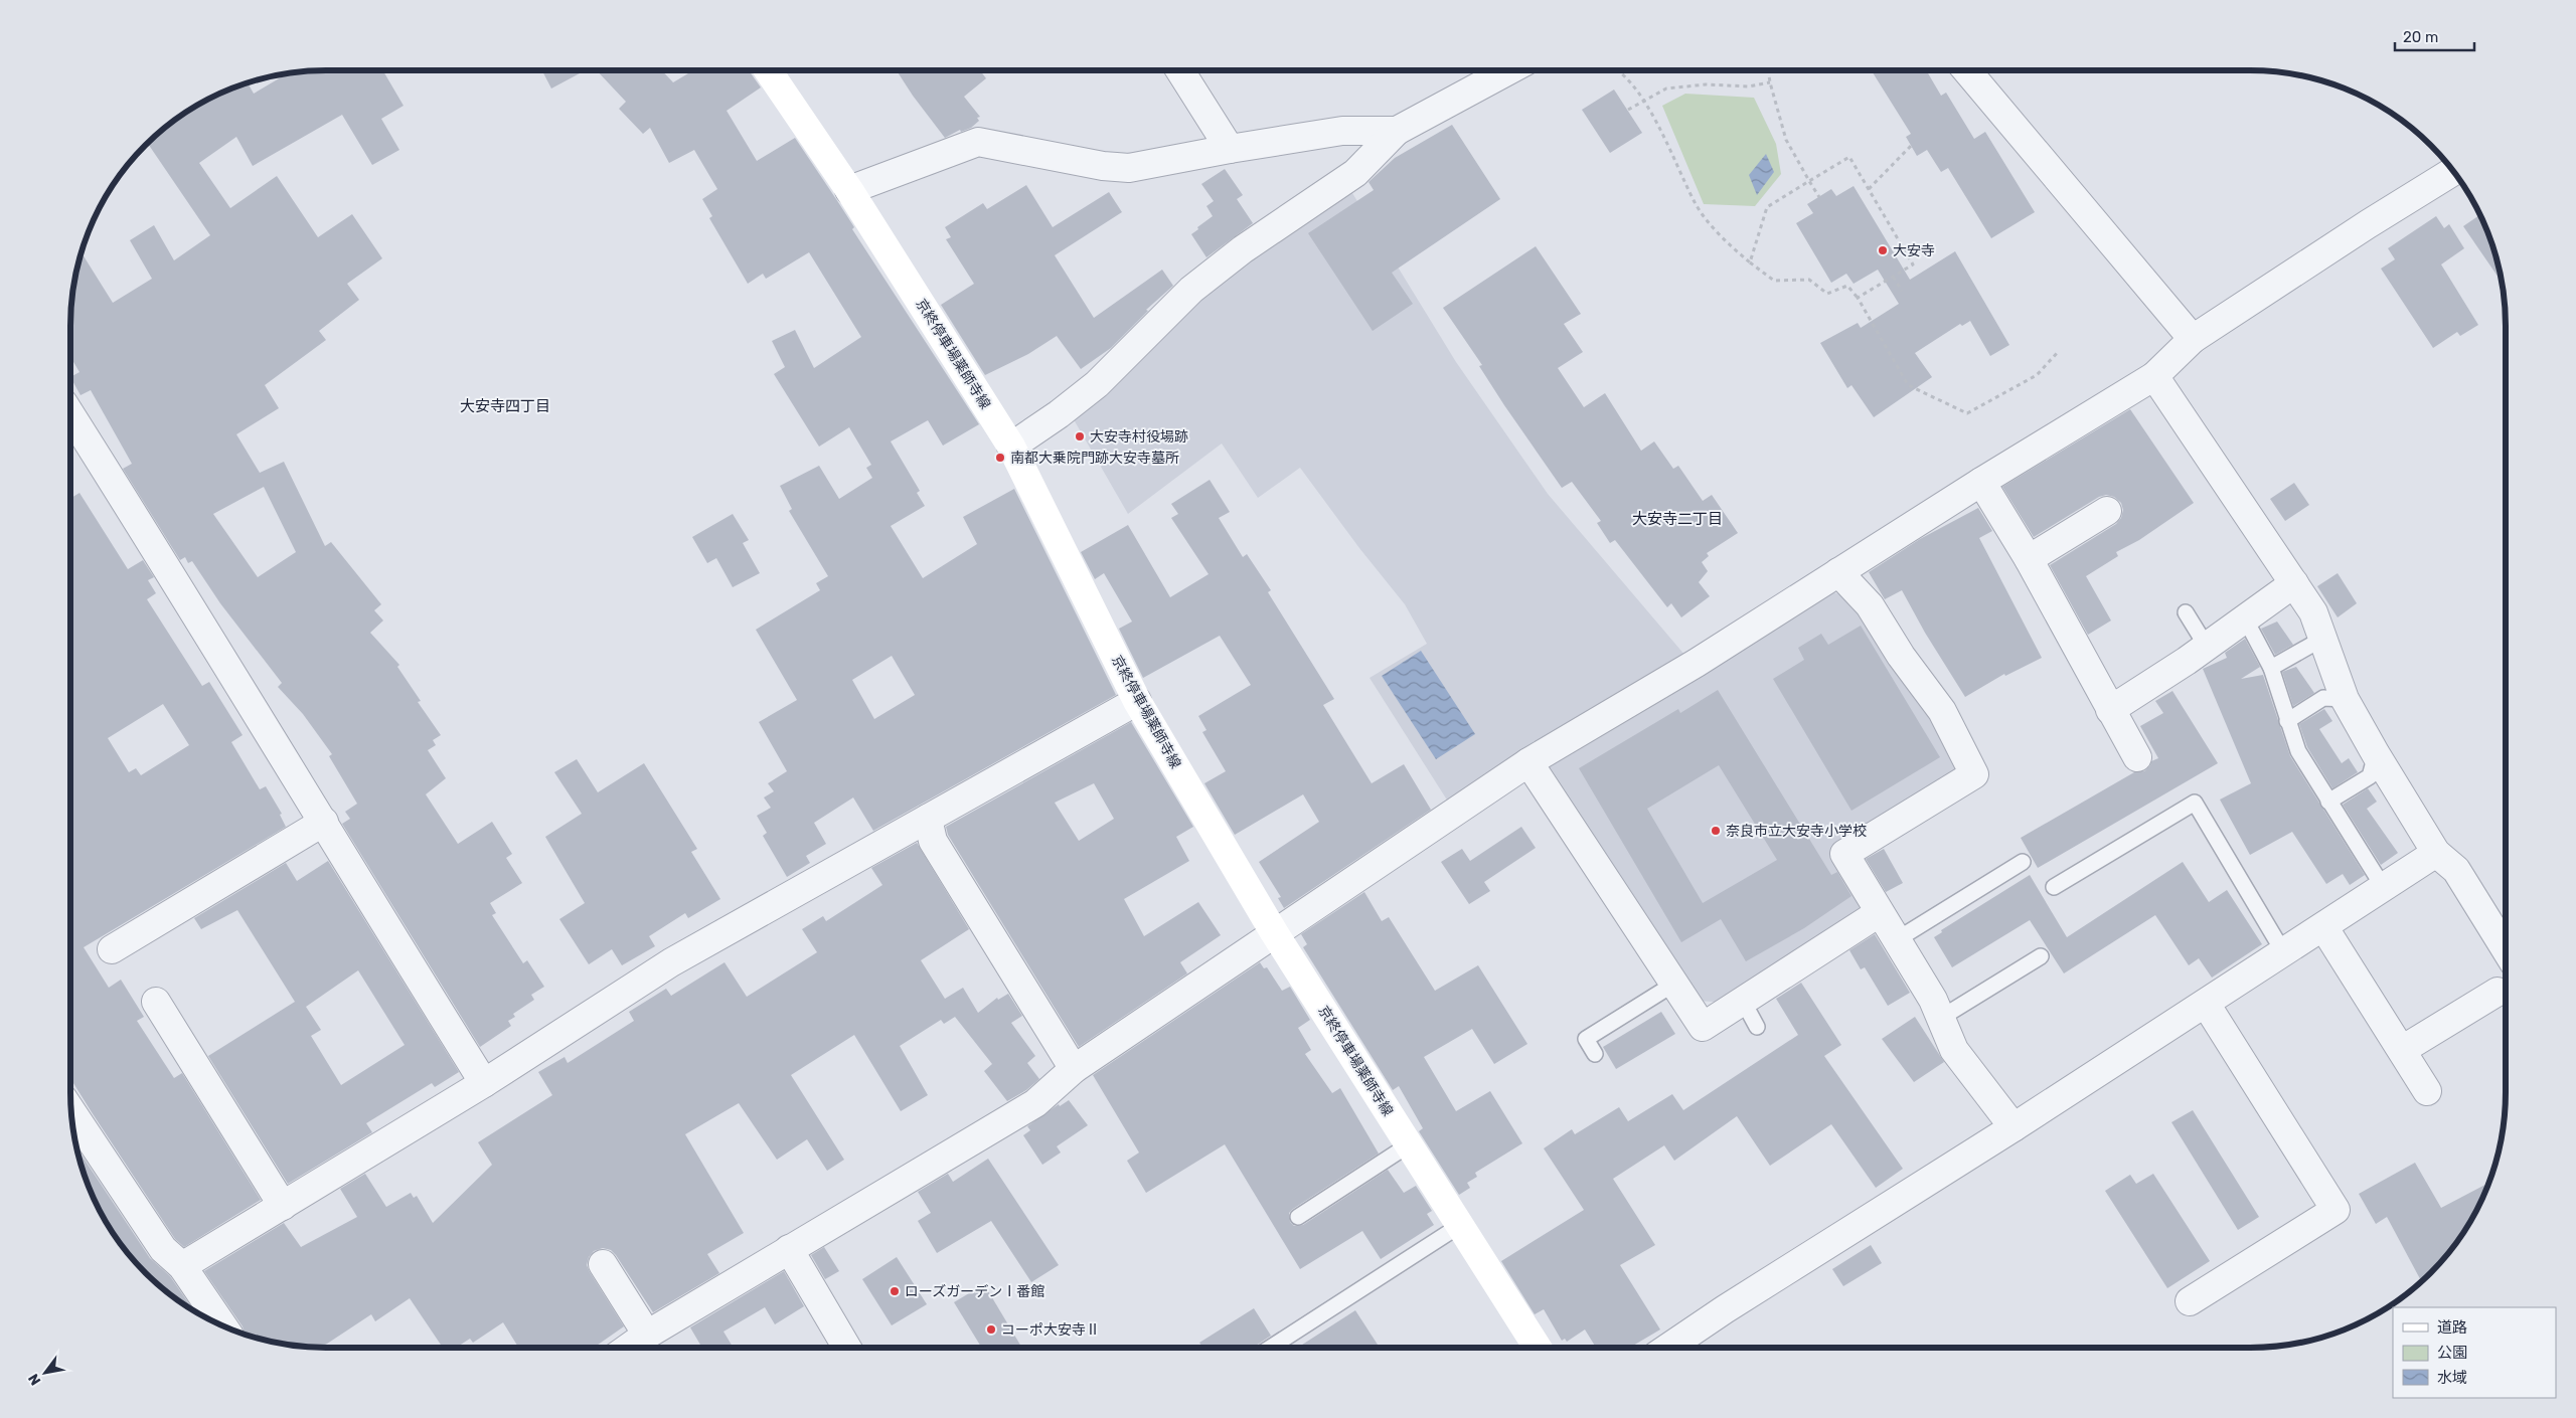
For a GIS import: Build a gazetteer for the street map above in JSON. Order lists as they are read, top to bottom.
{
  "streets": {
    "main road": ["京終停車場薬師寺線"]
  },
  "districts": ["大安寺四丁目", "大安寺二丁目"],
  "places": [
    "大安寺",
    "大安寺村役場跡",
    "南都大乗院門跡大安寺墓所",
    "奈良市立大安寺小学校",
    "ローズガーデンⅠ番館",
    "コーポ大安寺Ⅱ"
  ],
  "legend": ["道路", "公園", "水域"],
  "scale_bar": "20 m",
  "north": "bottom left"
}
